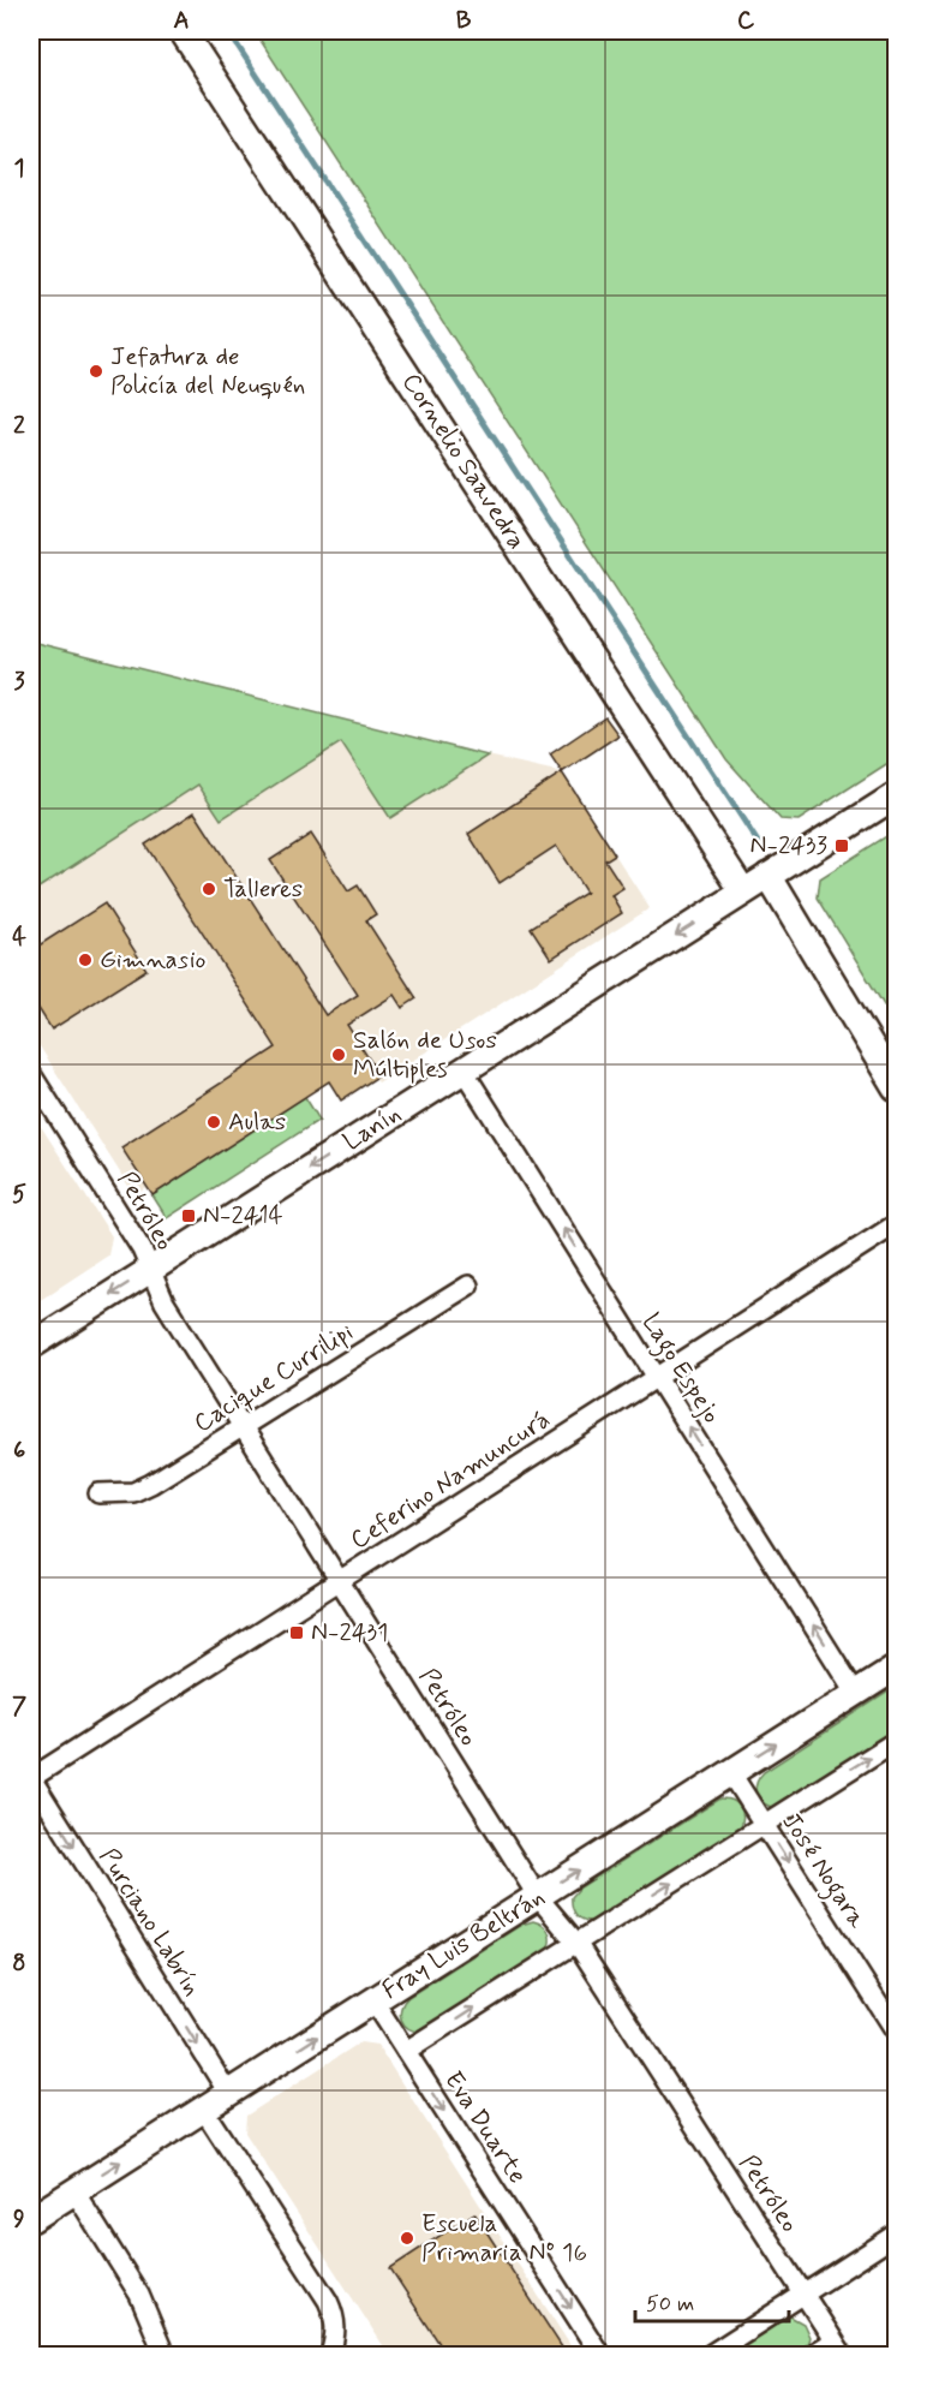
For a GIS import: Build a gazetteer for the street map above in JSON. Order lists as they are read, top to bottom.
{
  "streets": {
    "main road": ["Cornelio Saavedra", "Lanín", "Fray Luis Beltrán"],
    "street": [
      "Petróleo",
      "Lago Espejo",
      "Cacique Currilipi",
      "Ceferino Namuncurá",
      "José Nogara",
      "Purciano Labrín",
      "Eva Duarte"
    ]
  },
  "crossings": [
    ["Cornelio Saavedra", "Lanín"],
    ["Lanín", "Petróleo"],
    ["Lanín", "Lago Espejo"],
    ["Petróleo", "Cacique Currilipi"],
    ["Petróleo", "Ceferino Namuncurá"],
    ["Petróleo", "Fray Luis Beltrán"],
    ["Lago Espejo", "Ceferino Namuncurá"],
    ["Lago Espejo", "Fray Luis Beltrán"],
    ["Ceferino Namuncurá", "Purciano Labrín"],
    ["José Nogara", "Fray Luis Beltrán"],
    ["Purciano Labrín", "Fray Luis Beltrán"],
    ["Fray Luis Beltrán", "Eva Duarte"]
  ],
  "one_way": [
    "Lanín",
    "Lago Espejo",
    "José Nogara",
    "Purciano Labrín",
    "Fray Luis Beltrán",
    "Eva Duarte"
  ],
  "places": {
    "other": [
      "Jefatura de Policía del Neuquén",
      "Talleres",
      "Gimnasio",
      "Salón de Usos Múltiples",
      "Aulas",
      "Escuela Primaria Nº 16"
    ],
    "transit": ["N-2433", "N-2414", "N-2431"]
  },
  "scale_bar": "50 m",
  "grid": {
    "columns": ["A", "B", "C"],
    "rows": [
      "1",
      "2",
      "3",
      "4",
      "5",
      "6",
      "7",
      "8",
      "9"
    ]
  }
}
